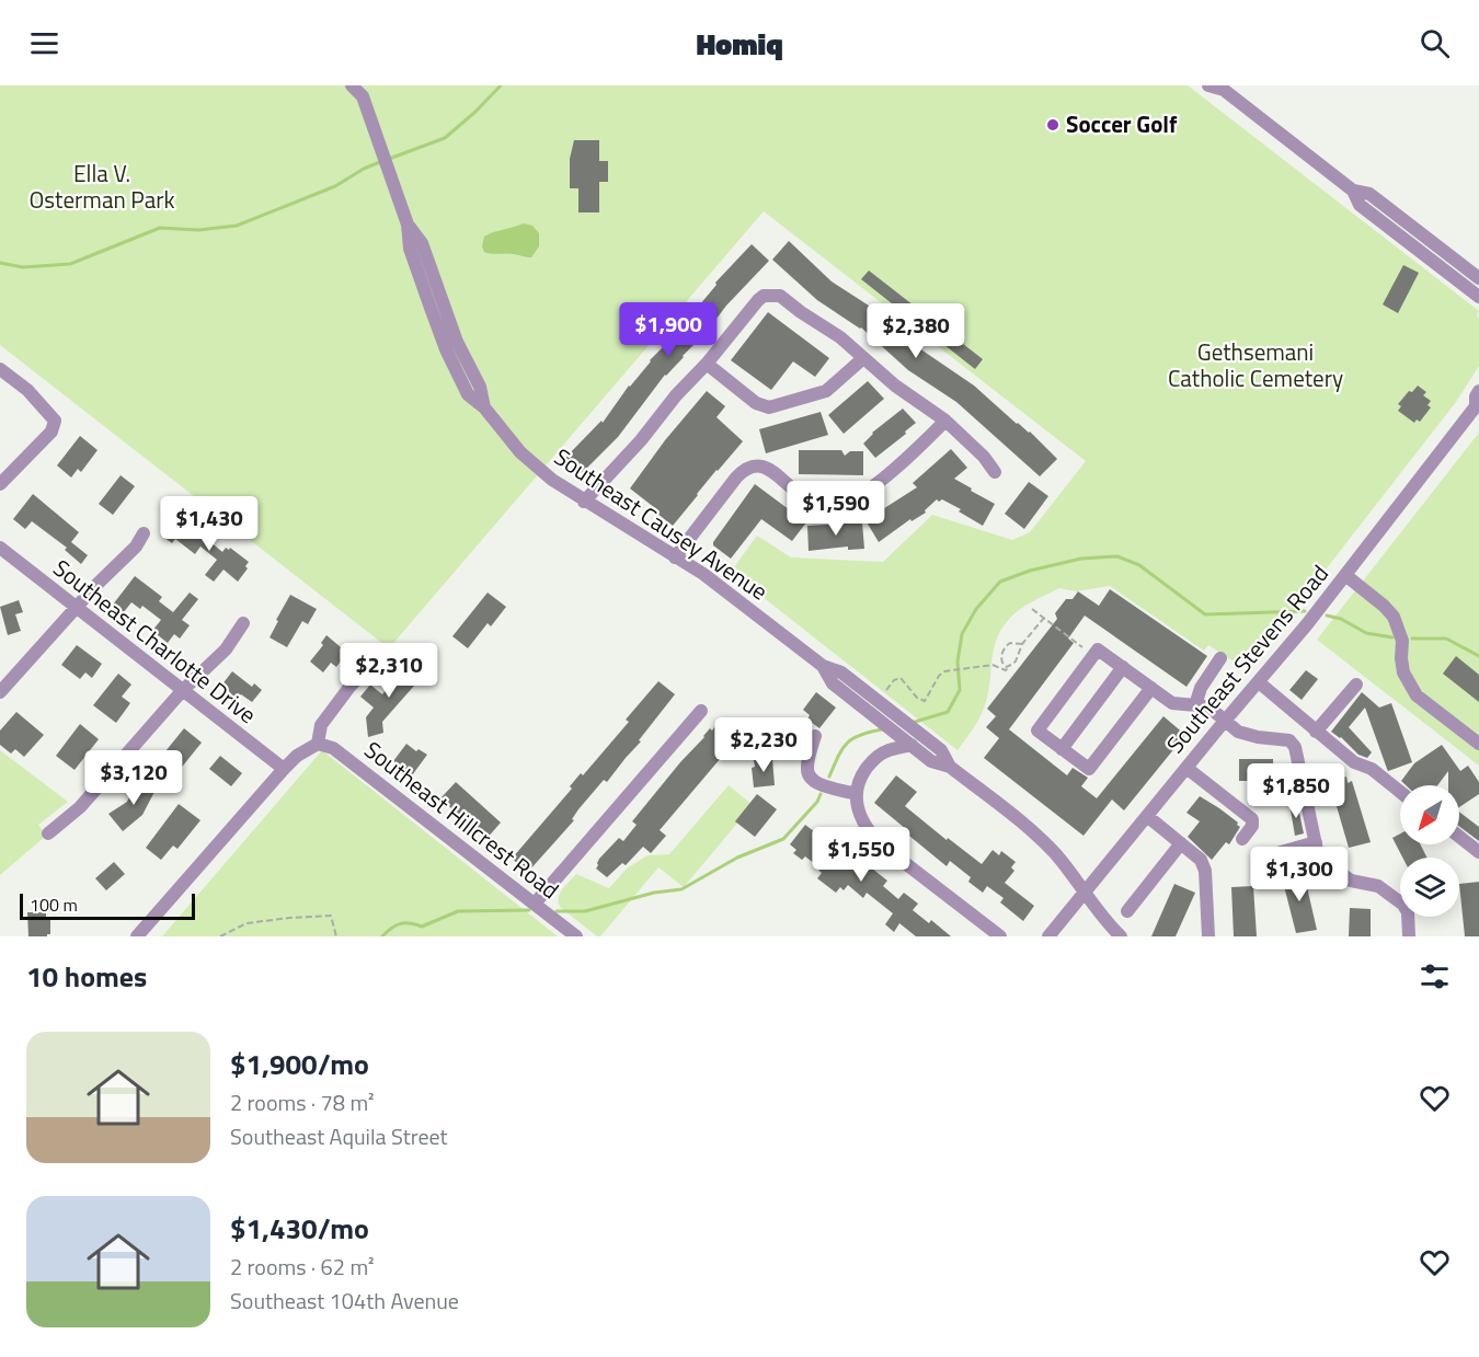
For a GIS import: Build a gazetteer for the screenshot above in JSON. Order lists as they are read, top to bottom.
{
  "streets": {
    "street": [
      "Southeast Causey Avenue",
      "Southeast Charlotte Drive",
      "Southeast Stevens Road",
      "Southeast Hillcrest Road"
    ]
  },
  "crossings": [
    ["Southeast Causey Avenue", "Southeast Stevens Road"]
  ],
  "parks": ["Ella V. Osterman Park", "Gethsemani Catholic Cemetery"],
  "places": ["Soccer Golf"],
  "scale_bar": "100 m",
  "north": "bottom left",
  "page": {
    "header": "Homiq",
    "price": [
      "$1,900",
      "$2,380",
      "$1,590",
      "$1,430",
      "$2,310",
      "$2,230",
      "$3,120",
      "$1,850",
      "$1,550",
      "$1,300"
    ],
    "scale": "100 m",
    "heading": "10 homes",
    "list": [
      {
        "name": "$1,900/mo",
        "note": "2 rooms · 78 m² · Southeast Aquila Street"
      },
      {
        "name": "$1,430/mo",
        "note": "2 rooms · 62 m² · Southeast 104th Avenue"
      }
    ]
  }
}
